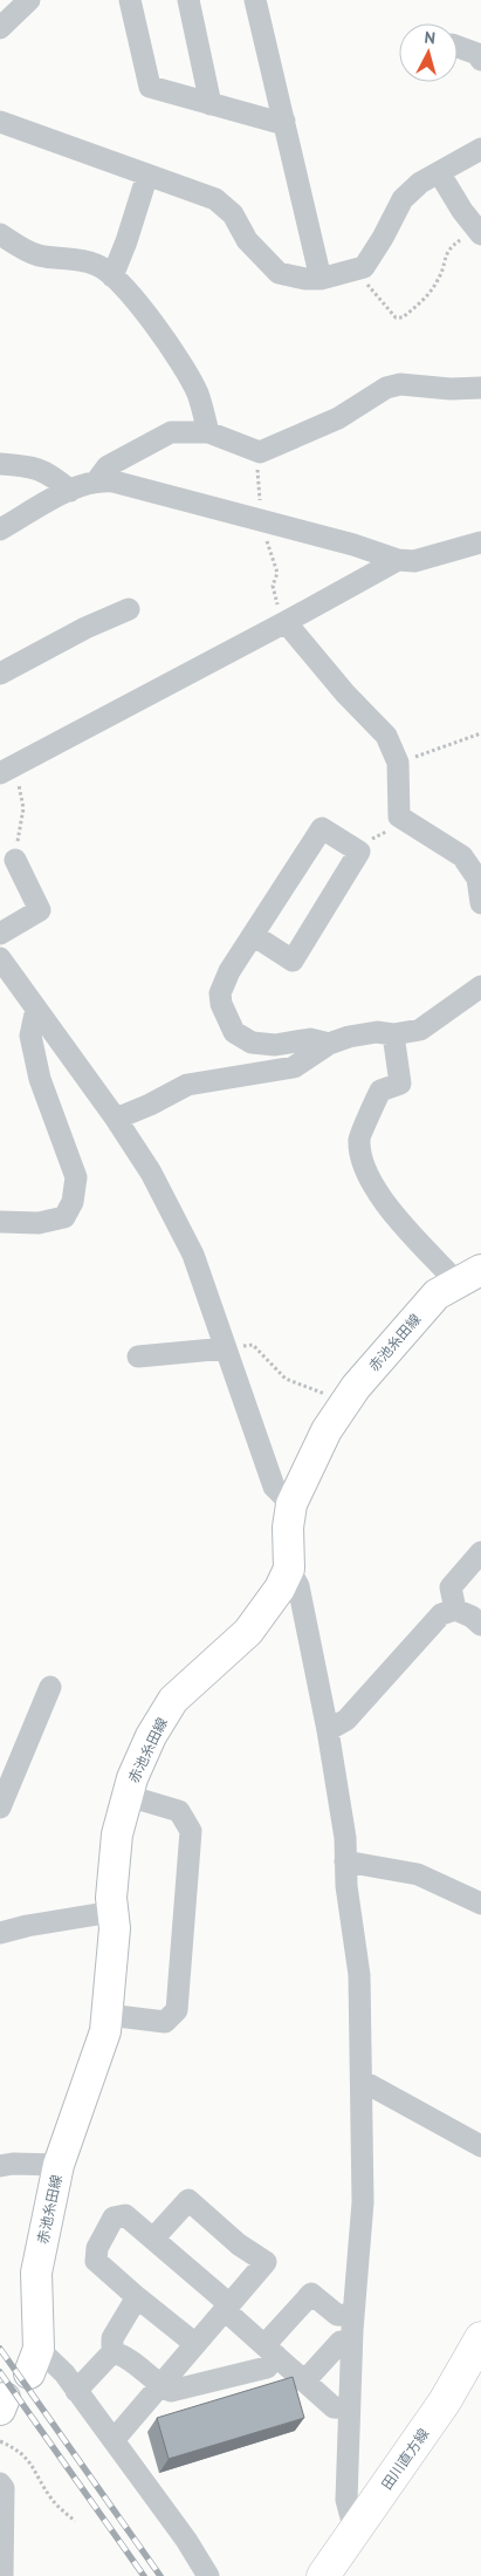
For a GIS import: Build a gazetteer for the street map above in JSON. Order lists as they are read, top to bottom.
{
  "streets": {
    "main road": ["赤池糸田線", "田川直方線"]
  },
  "north": "top"
}
